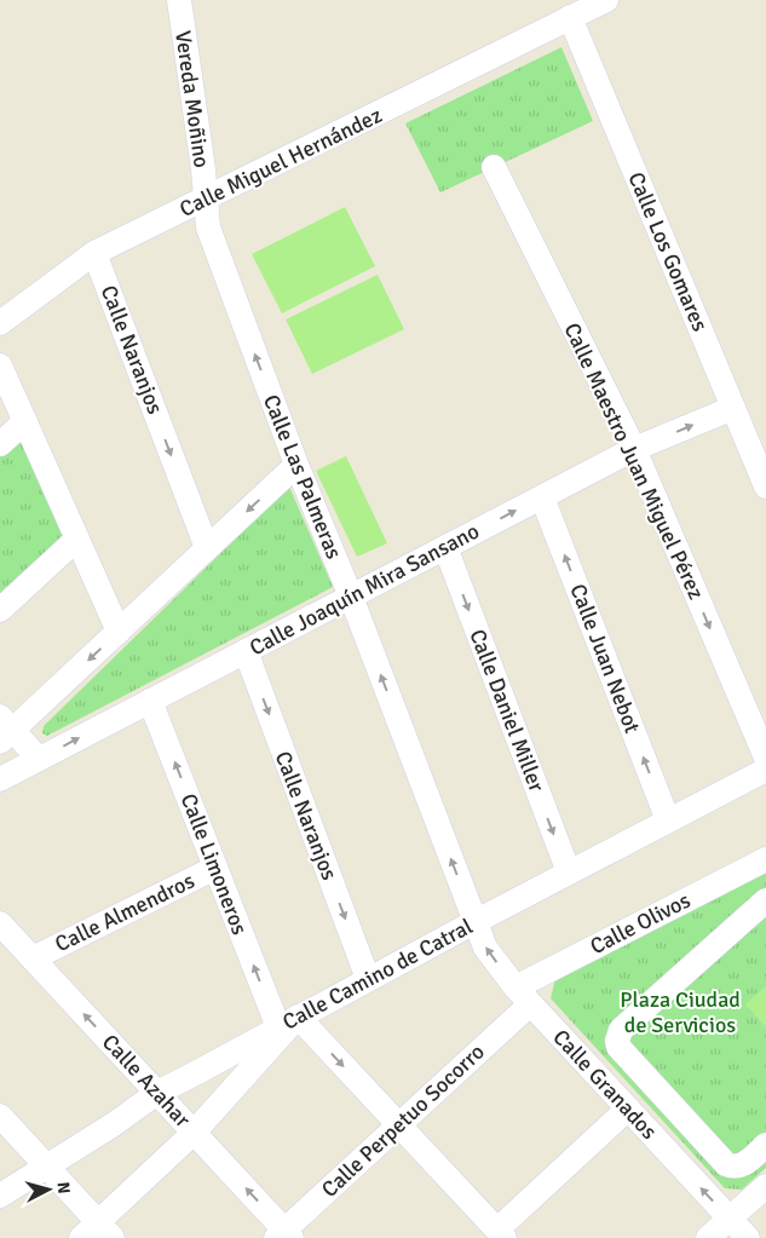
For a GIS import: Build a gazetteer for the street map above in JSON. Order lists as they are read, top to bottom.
{
  "streets": {
    "street": [
      "Vereda Moñino",
      "Calle Miguel Hernández",
      "Calle Los Gomares",
      "Calle Naranjos",
      "Calle Maestro Juan Miguel Pérez",
      "Calle Las Palmeras",
      "Calle Joaquín Mira Sansano",
      "Calle Juan Nebot",
      "Calle Daniel Miller",
      "Calle Limoneros",
      "Calle Almendros",
      "Calle Olivos",
      "Calle Camino de Catral",
      "Calle Azahar",
      "Calle Granados",
      "Calle Perpetuo Socorro"
    ]
  },
  "crossings": [
    ["Vereda Moñino", "Calle Miguel Hernández"],
    ["Vereda Moñino", "Calle Las Palmeras"],
    ["Calle Miguel Hernández", "Calle Los Gomares"],
    ["Calle Miguel Hernández", "Calle Naranjos"],
    ["Calle Miguel Hernández", "Calle Las Palmeras"],
    ["Calle Los Gomares", "Calle Joaquín Mira Sansano"],
    ["Calle Naranjos", "Calle Joaquín Mira Sansano"],
    ["Calle Naranjos", "Calle Camino de Catral"],
    ["Calle Maestro Juan Miguel Pérez", "Calle Joaquín Mira Sansano"],
    ["Calle Las Palmeras", "Calle Joaquín Mira Sansano"],
    ["Calle Las Palmeras", "Calle Camino de Catral"],
    ["Calle Las Palmeras", "Calle Granados"],
    ["Calle Joaquín Mira Sansano", "Calle Juan Nebot"],
    ["Calle Joaquín Mira Sansano", "Calle Daniel Miller"],
    ["Calle Joaquín Mira Sansano", "Calle Limoneros"],
    ["Calle Juan Nebot", "Calle Camino de Catral"],
    ["Calle Daniel Miller", "Calle Camino de Catral"],
    ["Calle Limoneros", "Calle Almendros"],
    ["Calle Limoneros", "Calle Camino de Catral"],
    ["Calle Almendros", "Calle Azahar"],
    ["Calle Olivos", "Calle Granados"],
    ["Calle Olivos", "Calle Perpetuo Socorro"],
    ["Calle Camino de Catral", "Calle Azahar"],
    ["Calle Camino de Catral", "Calle Granados"],
    ["Calle Azahar", "Calle Perpetuo Socorro"],
    ["Calle Granados", "Calle Perpetuo Socorro"]
  ],
  "one_way": [
    "Calle Maestro Juan Miguel Pérez",
    "Calle Las Palmeras",
    "Calle Juan Nebot",
    "Calle Daniel Miller",
    "Calle Limoneros"
  ],
  "parks": ["Plaza Ciudad de Servicios"],
  "north": "right"
}
